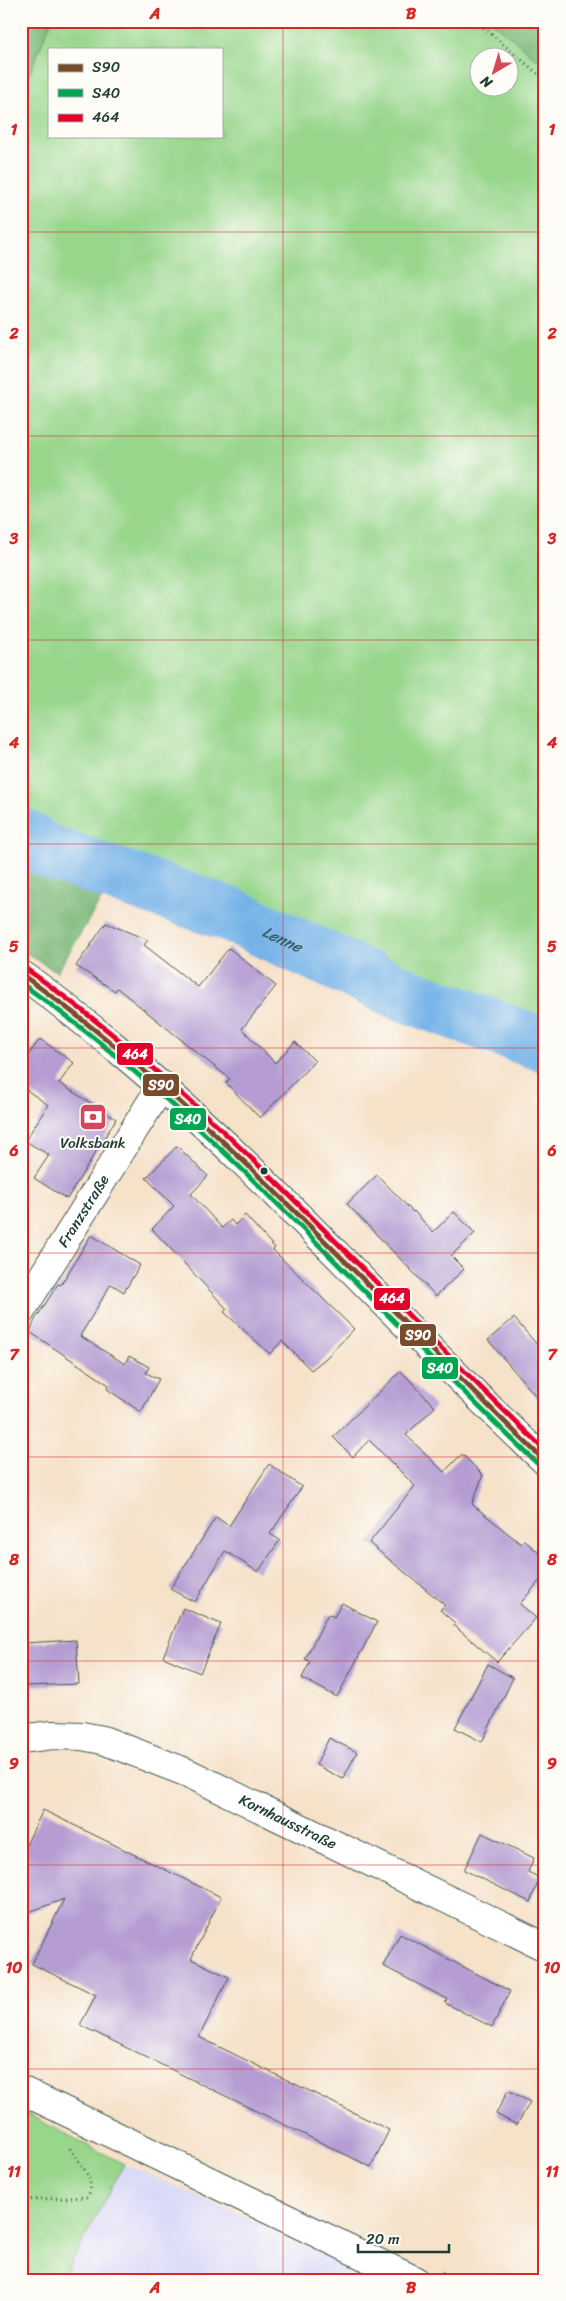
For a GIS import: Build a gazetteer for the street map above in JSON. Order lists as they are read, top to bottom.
{
  "streets": {
    "street": ["Franzstraße", "Kornhausstraße"]
  },
  "water": ["Lenne"],
  "places": {
    "bank": ["Volksbank"]
  },
  "lines": ["transit line 464", "transit line S90", "transit line S40"],
  "legend": ["S90", "S40", "464"],
  "scale_bar": "20 m",
  "north": "bottom left",
  "grid": {
    "columns": ["A", "B"],
    "rows": [
      "1",
      "2",
      "3",
      "4",
      "5",
      "6",
      "7",
      "8",
      "9",
      "10",
      "11"
    ]
  }
}
